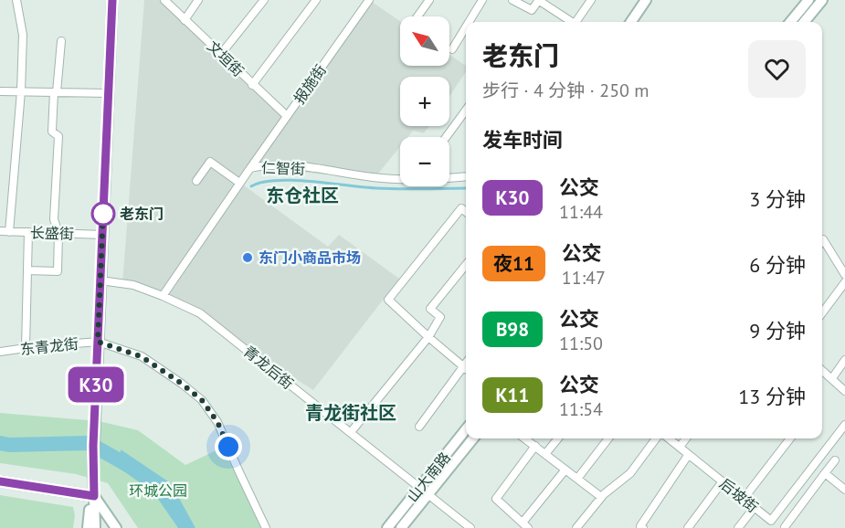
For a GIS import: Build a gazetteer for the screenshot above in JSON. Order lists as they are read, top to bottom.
{
  "streets": {
    "main road": ["山大南路"],
    "street": [
      "文垣街",
      "报施街",
      "仁智街",
      "长盛街",
      "东青龙街",
      "青龙后街",
      "后坡街"
    ]
  },
  "crossings": [
    ["文垣街", "报施街"],
    ["报施街", "仁智街"],
    ["仁智街", "青龙后街"],
    ["青龙后街", "山大南路"]
  ],
  "districts": ["东仓社区", "青龙街社区"],
  "parks": ["环城公园"],
  "places": ["老东门", "东门小商品市场"],
  "lines": ["bus line K30"],
  "north": "top left",
  "page": {
    "on_map": "K30",
    "map_buttons": ["+", "−"],
    "heading": [
      ["老东门", "步行 · 4 分钟 · 250 m"],
      "发车时间"
    ],
    "list": [
      {
        "mark": "K30",
        "name": "公交",
        "note": "11:44",
        "value": "3 分钟"
      },
      {
        "mark": "夜11",
        "name": "公交",
        "note": "11:47",
        "value": "6 分钟"
      },
      {
        "mark": "B98",
        "name": "公交",
        "note": "11:50",
        "value": "9 分钟"
      },
      {
        "mark": "K11",
        "name": "公交",
        "note": "11:54",
        "value": "13 分钟"
      }
    ]
  }
}
